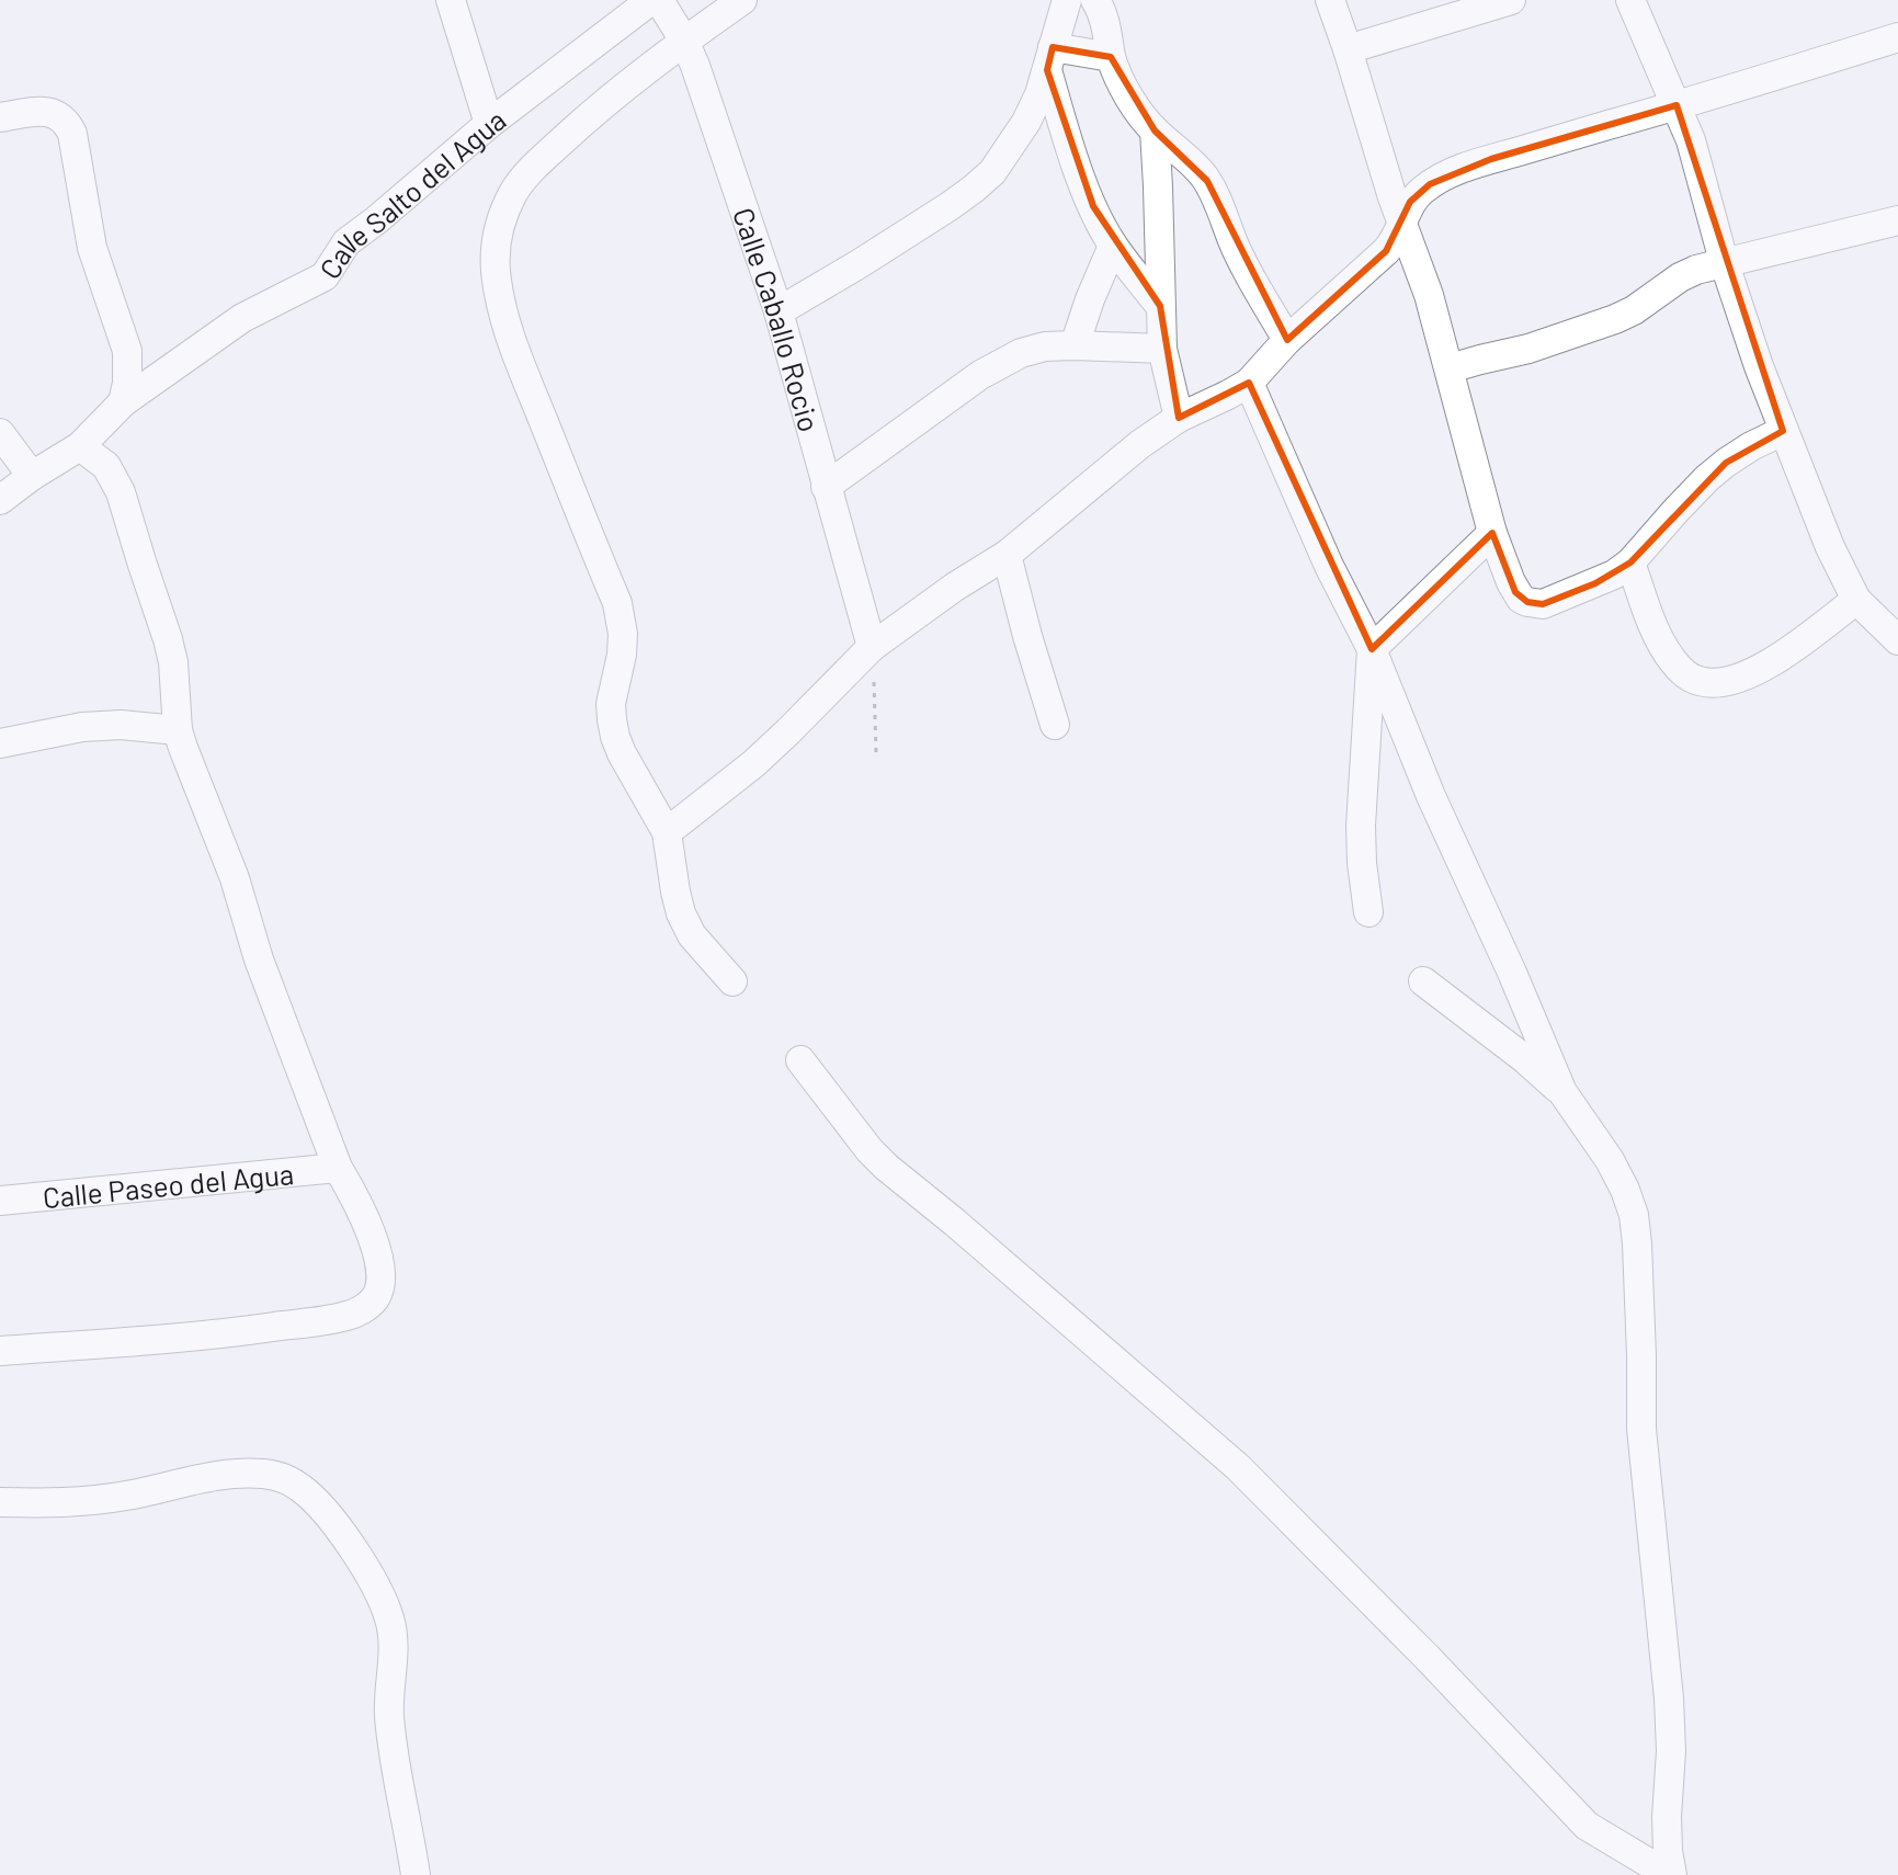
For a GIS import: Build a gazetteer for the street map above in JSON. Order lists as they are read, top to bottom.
{
  "streets": {
    "street": ["Calle Salto del Agua", "Calle Caballo Rocio", "Calle Paseo del Agua"]
  },
  "crossings": [
    ["Calle Salto del Agua", "Calle Caballo Rocio"]
  ]
}
